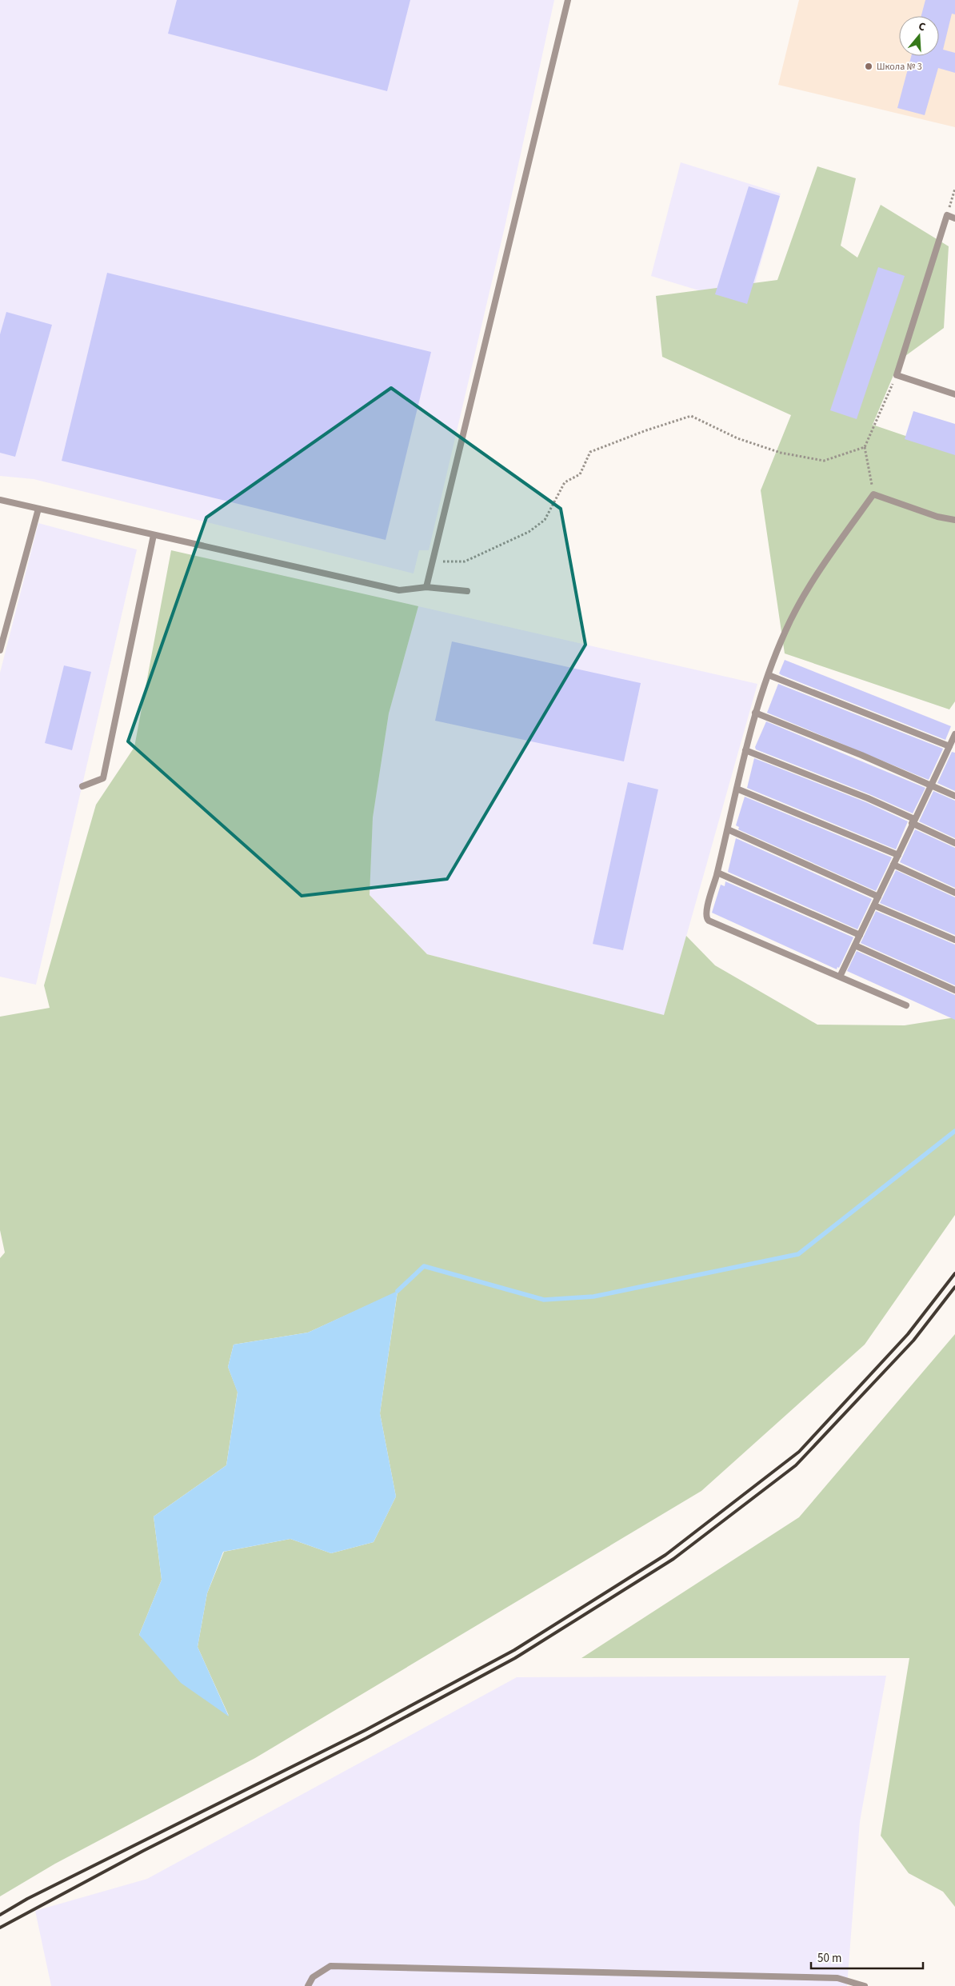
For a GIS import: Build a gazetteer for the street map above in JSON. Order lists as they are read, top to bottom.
{
  "places": ["Школа № 3"],
  "scale_bar": "50 m",
  "north": "top"
}
